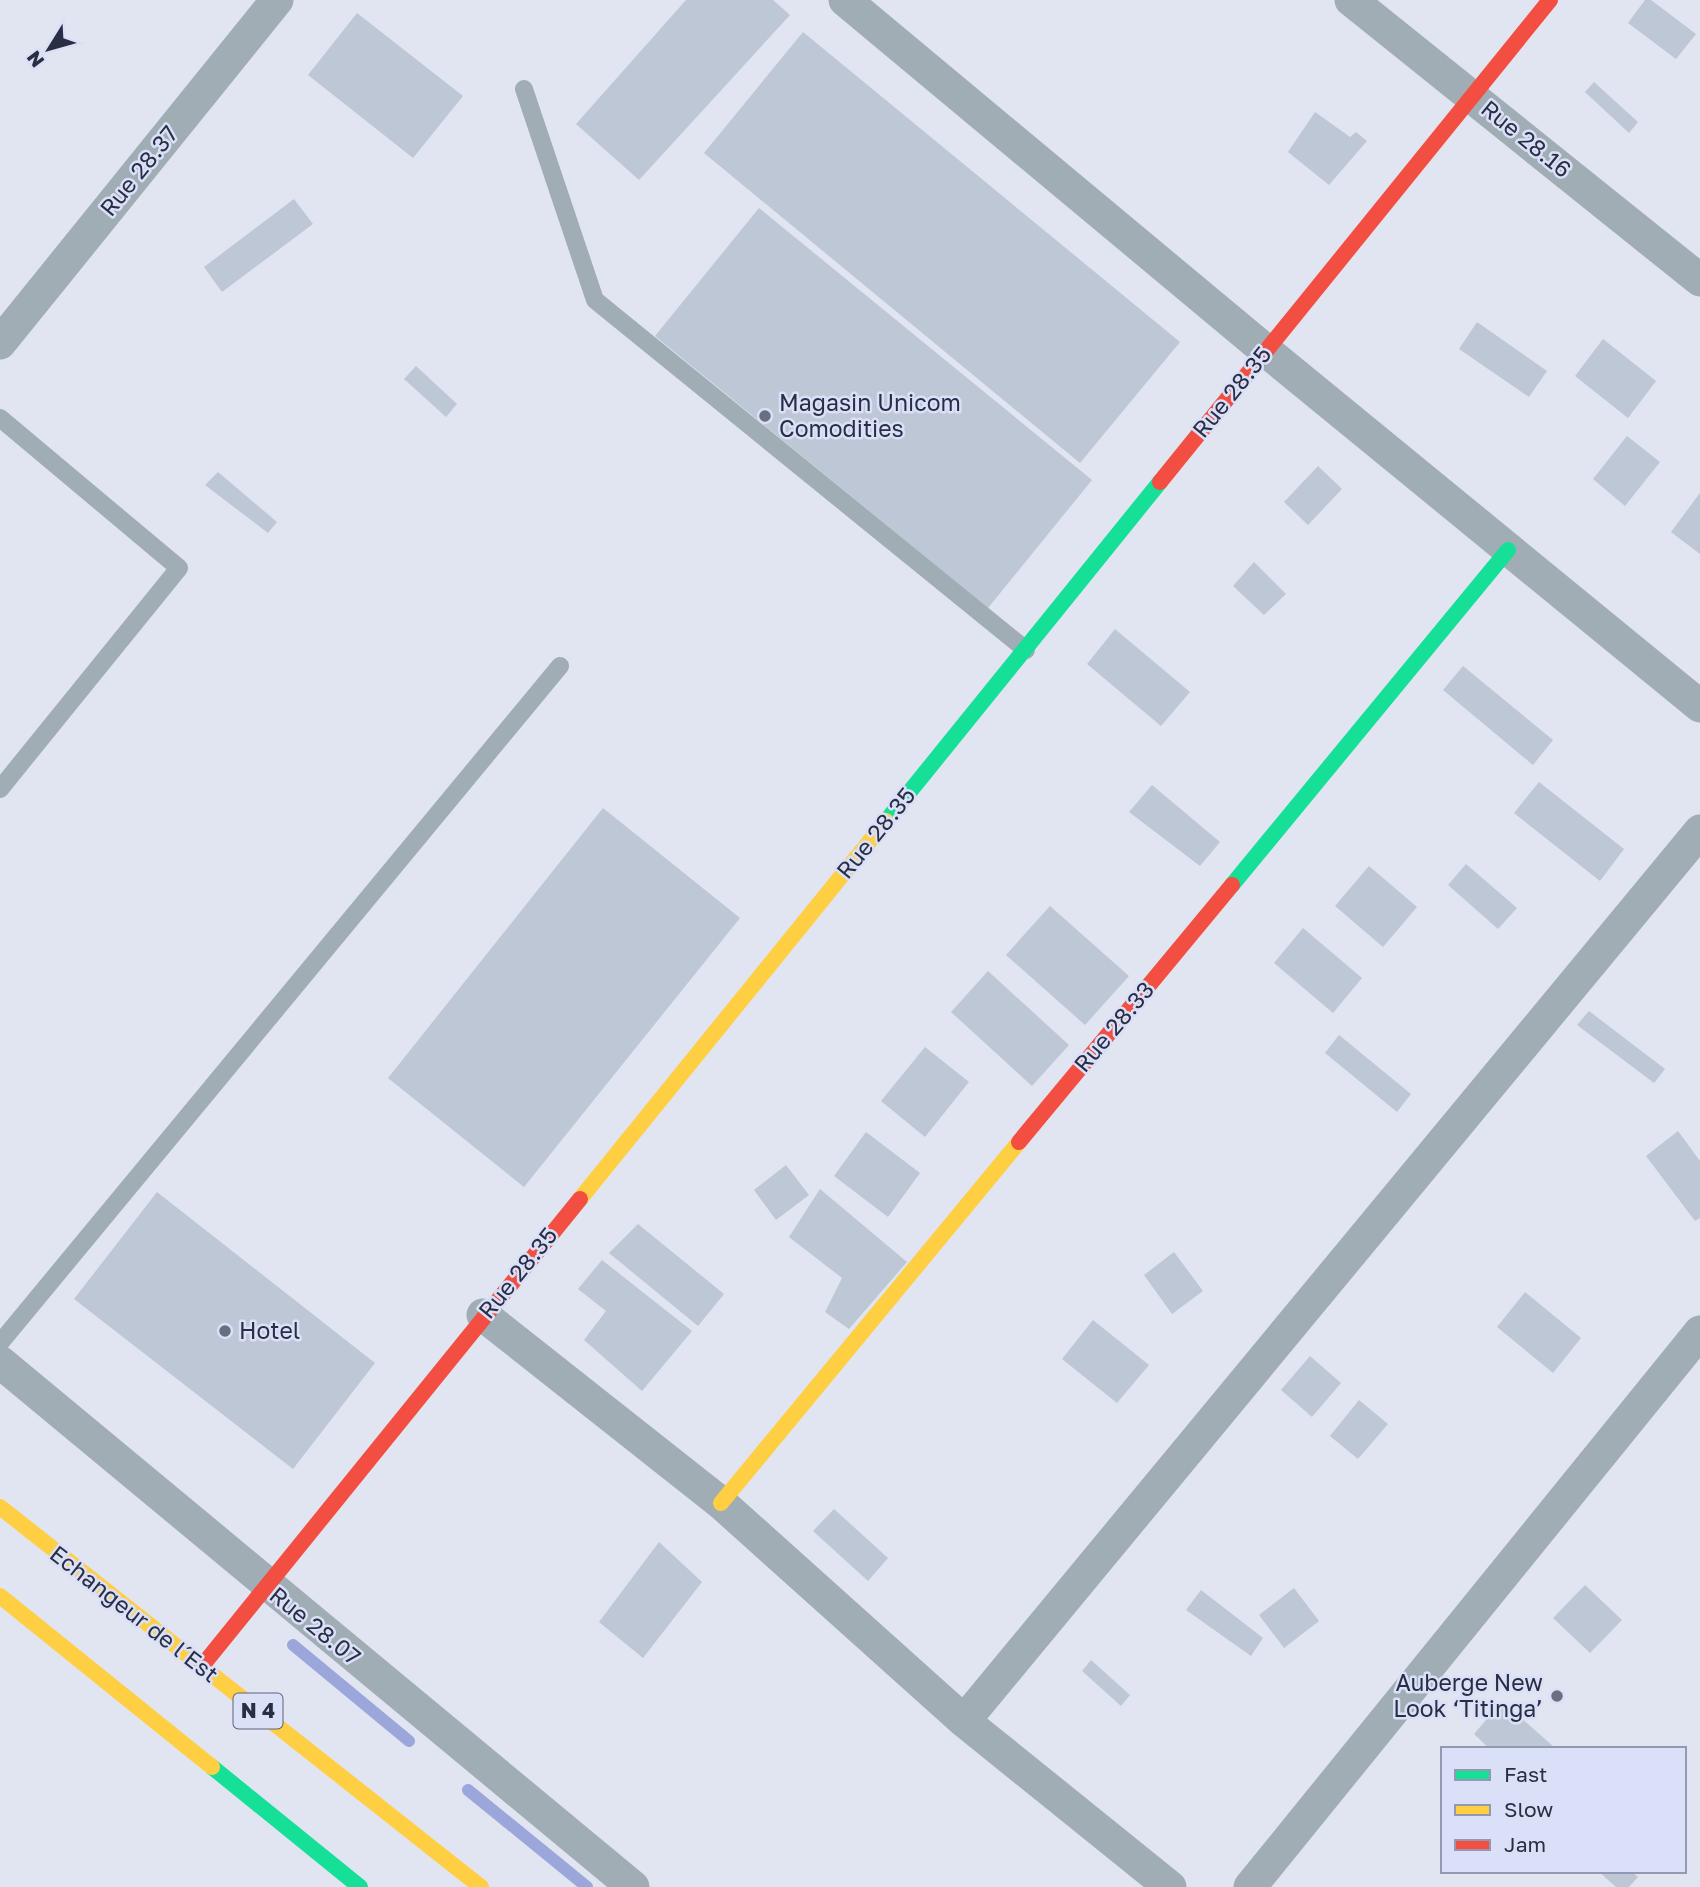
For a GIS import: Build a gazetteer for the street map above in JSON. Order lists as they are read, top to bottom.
{
  "streets": {
    "main road": [
      "Rue 28.35",
      "Rue 28.33",
      "Echangeur de l´Est",
      "N 4"
    ],
    "street": ["Rue 28.16", "Rue 28.37", "Rue 28.07"]
  },
  "crossings": [
    ["Rue 28.16", "Rue 28.35"],
    ["Rue 28.35", "Echangeur de l´Est"],
    ["Rue 28.35", "Rue 28.07"]
  ],
  "places": ["Magasin Unicom Comodities", "Hotel", "Auberge New Look ‘Titinga’"],
  "legend": ["Fast", "Slow", "Jam"],
  "north": "bottom left"
}
